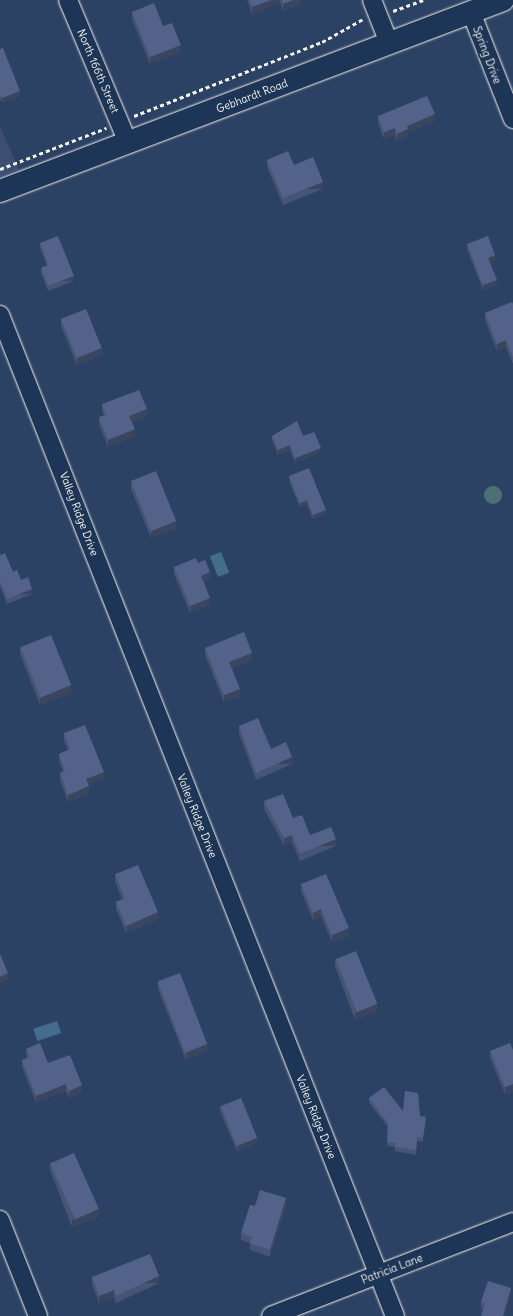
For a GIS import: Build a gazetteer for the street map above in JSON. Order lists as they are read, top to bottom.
{
  "streets": {
    "street": [
      "Spring Drive",
      "North 166th Street",
      "Gebhardt Road",
      "Valley Ridge Drive",
      "Patricia Lane"
    ]
  },
  "crossings": [
    ["Spring Drive", "Gebhardt Road"],
    ["North 166th Street", "Gebhardt Road"],
    ["Valley Ridge Drive", "Patricia Lane"]
  ]
}
